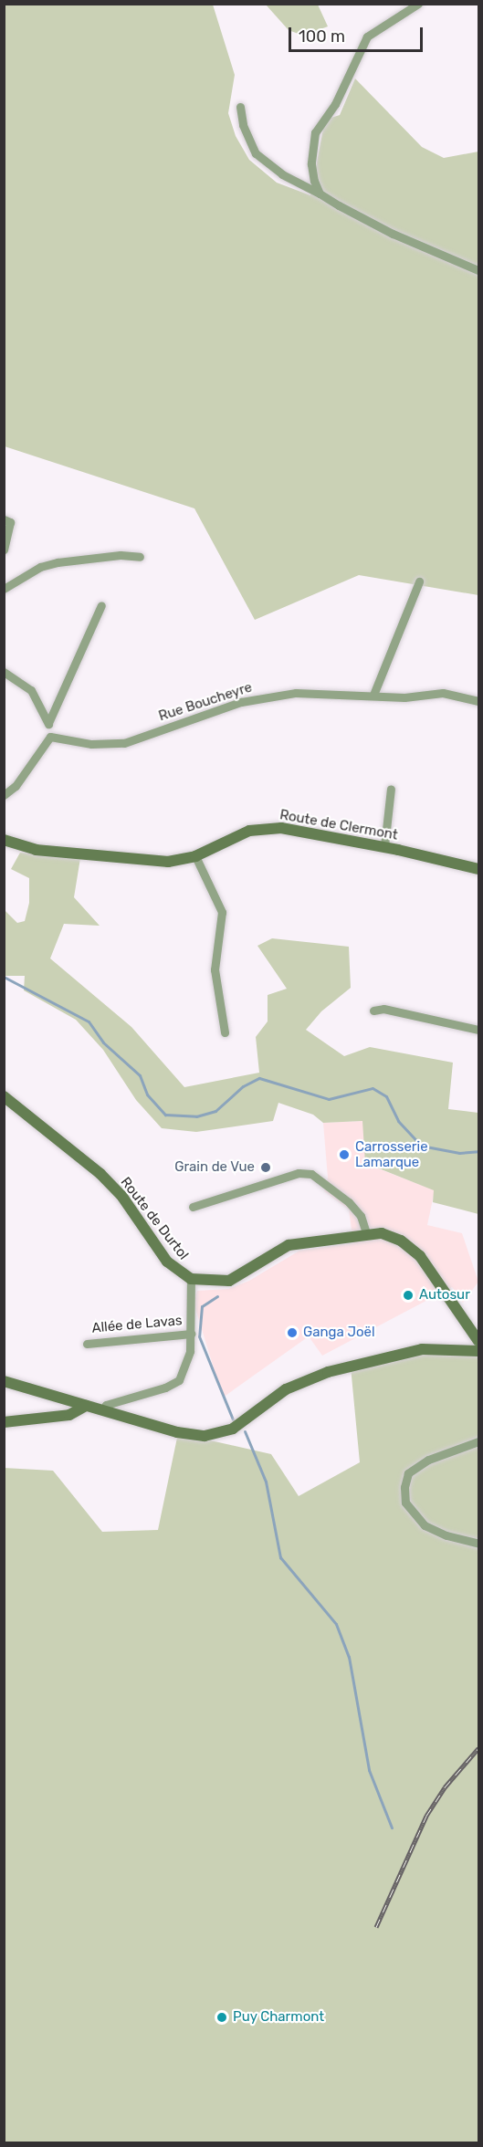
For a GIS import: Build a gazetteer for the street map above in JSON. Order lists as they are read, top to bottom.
{
  "streets": {
    "street": [
      "Rue Boucheyre",
      "Route de Clermont",
      "Route de Durtol",
      "Allée de Lavas"
    ]
  },
  "places": [
    "Carrosserie Lamarque",
    "Grain de Vue",
    "Autosur",
    "Ganga Joël",
    "Puy Charmont"
  ],
  "scale_bar": "100 m"
}
